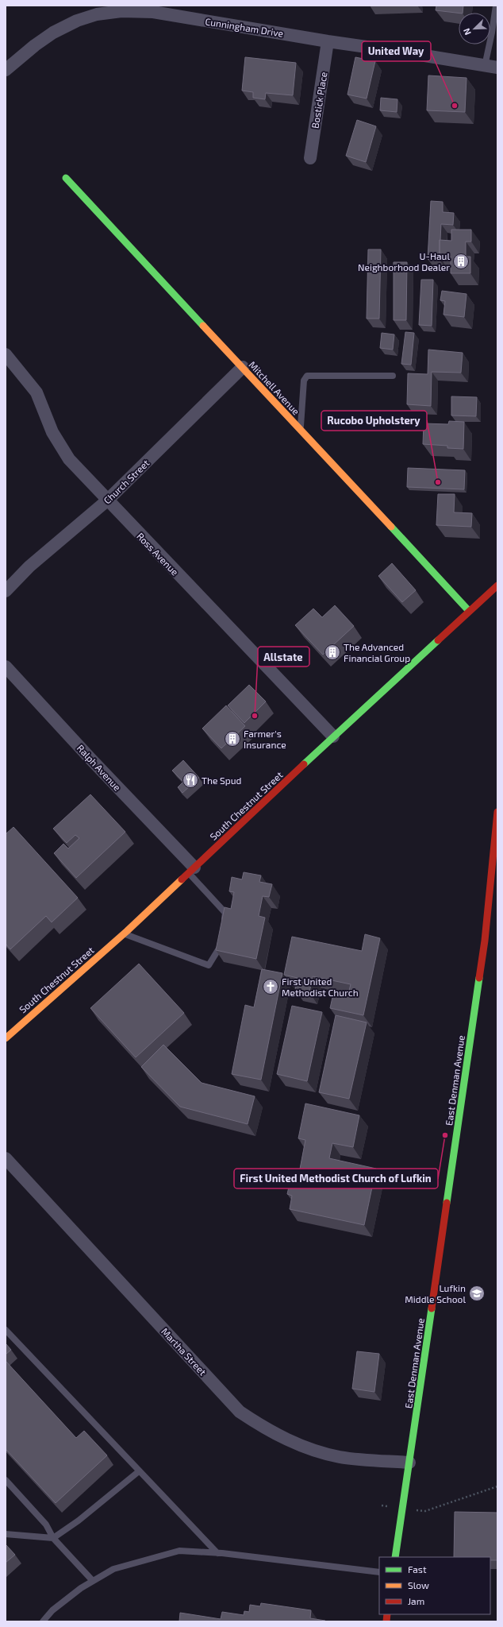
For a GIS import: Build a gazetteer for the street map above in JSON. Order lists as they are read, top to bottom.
{
  "streets": {
    "main road": ["Mitchell Avenue", "South Chestnut Street", "East Denman Avenue"],
    "street": [
      "Cunningham Drive",
      "Bostick Place",
      "Church Street",
      "Ross Avenue",
      "Ralph Avenue",
      "Martha Street"
    ]
  },
  "crossings": [
    ["Cunningham Drive", "Bostick Place"],
    ["Mitchell Avenue", "Church Street"],
    ["Mitchell Avenue", "South Chestnut Street"],
    ["Church Street", "Ross Avenue"],
    ["Ross Avenue", "South Chestnut Street"],
    ["Ralph Avenue", "South Chestnut Street"],
    ["East Denman Avenue", "Martha Street"]
  ],
  "places": {
    "other": [
      "United Way",
      "Rucobo Upholstery",
      "Allstate",
      "First United Methodist Church of Lufkin"
    ],
    "building": ["U-Haul Neighborhood Dealer", "The Advanced Financial Group", "Farmer's Insurance"],
    "restaurant": ["The Spud"],
    "church": ["First United Methodist Church"],
    "school or university": ["Lufkin Middle School"]
  },
  "legend": ["Fast", "Slow", "Jam"],
  "north": "bottom left"
}
